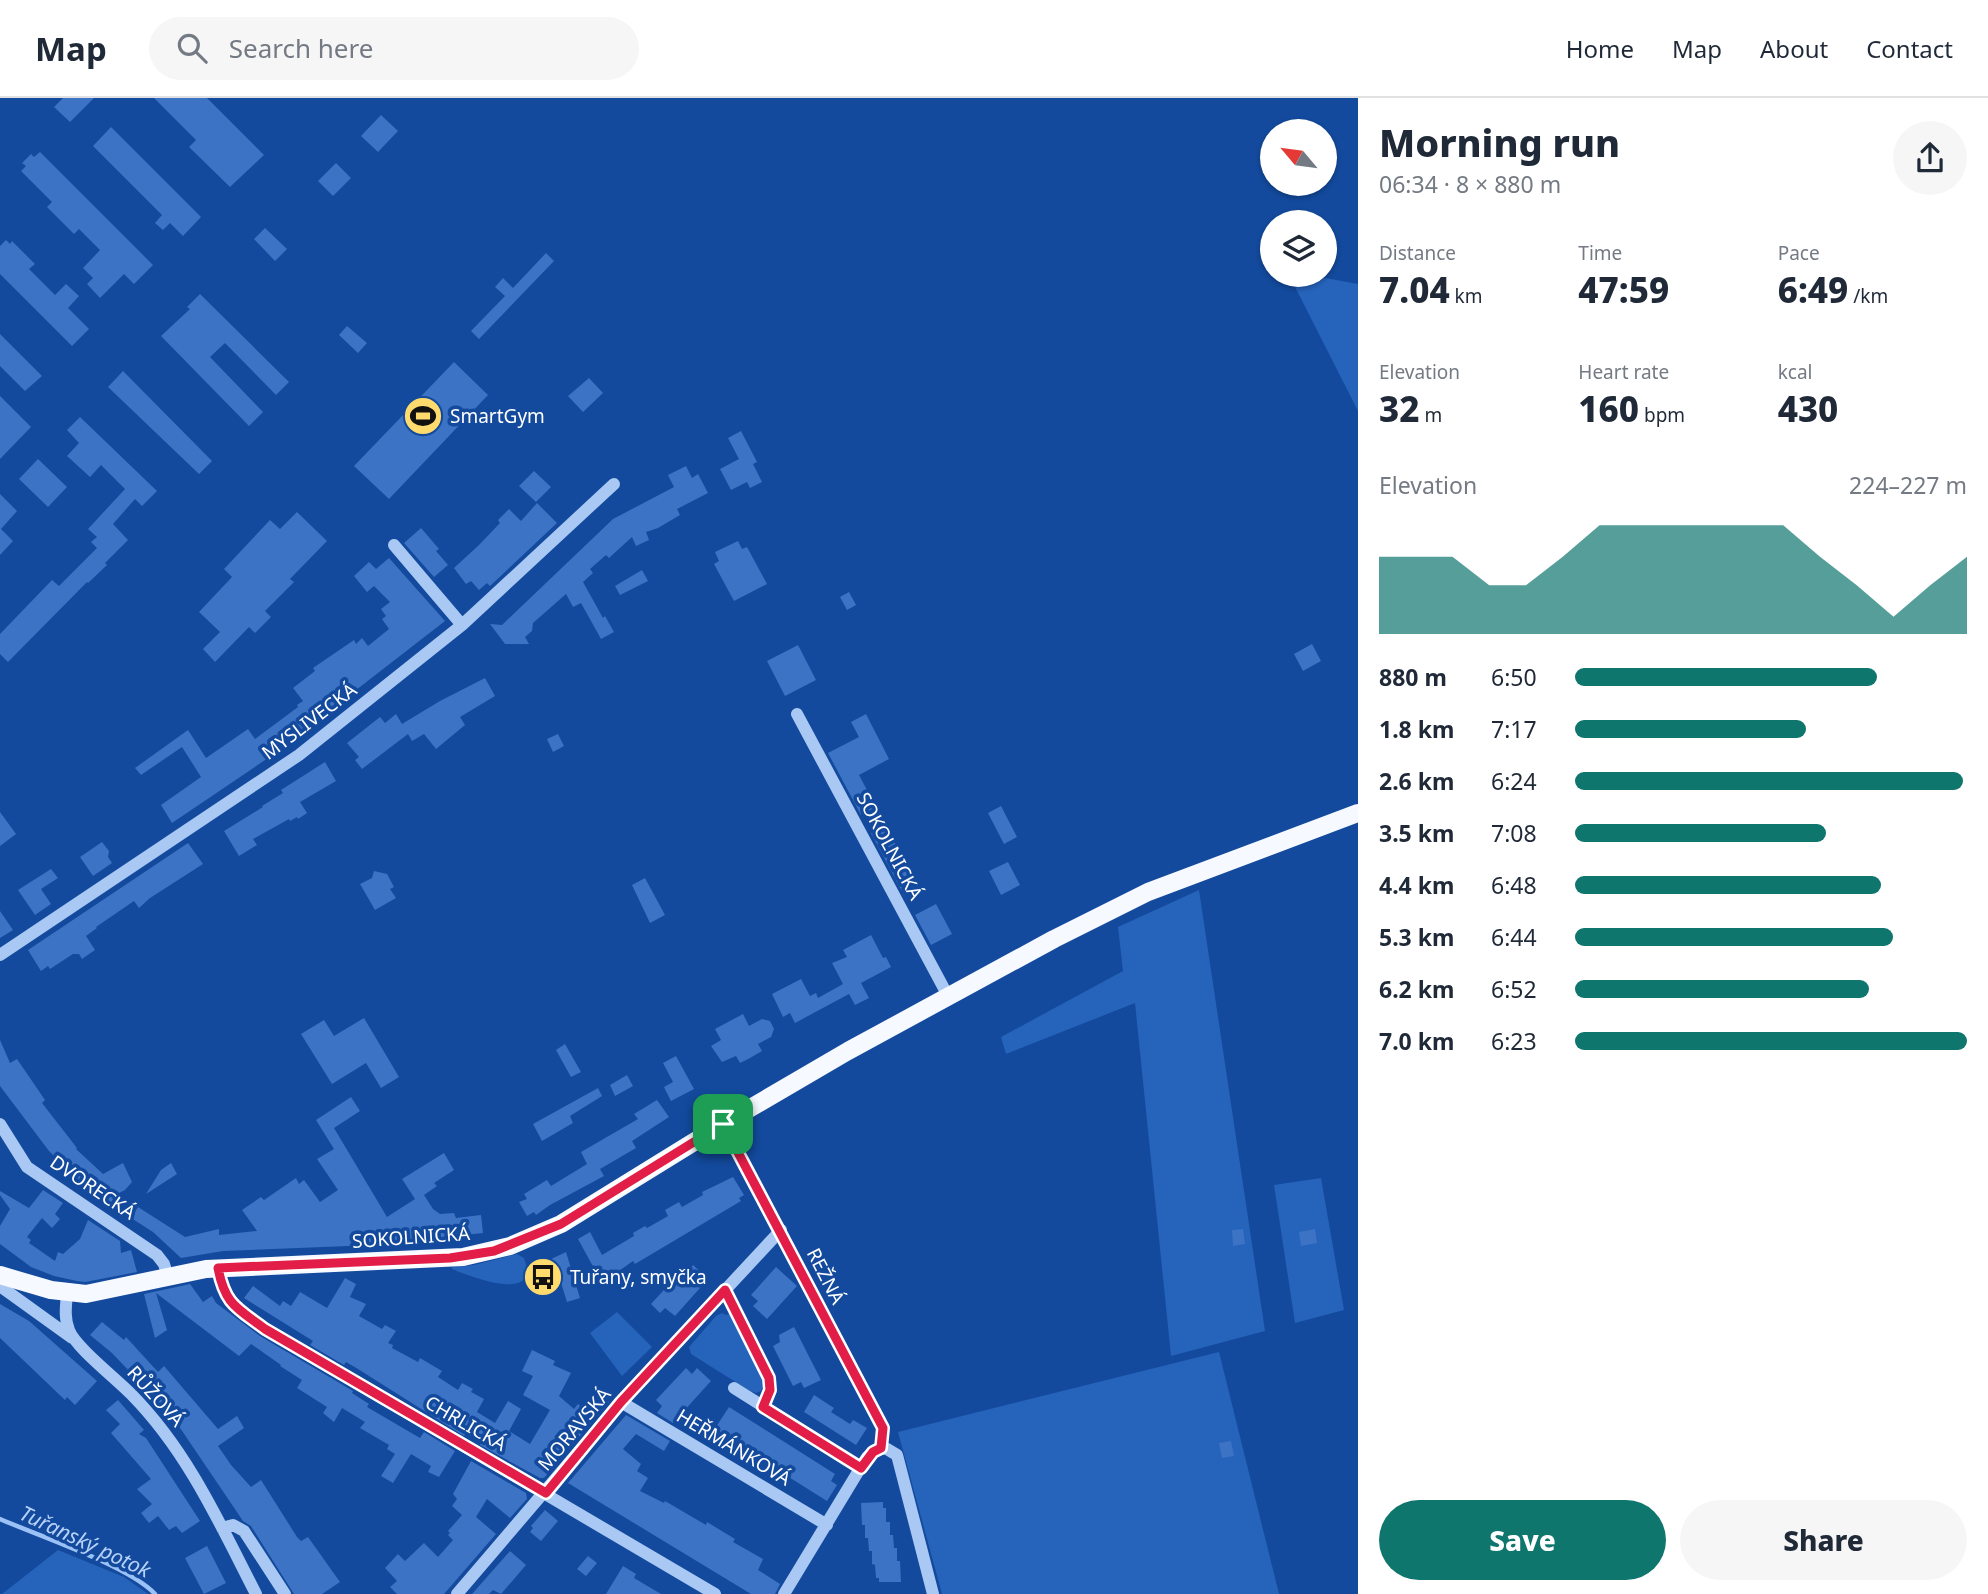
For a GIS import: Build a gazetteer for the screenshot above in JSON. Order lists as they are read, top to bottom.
{
  "streets": {
    "main road": ["SOKOLNICKÁ"],
    "street": [
      "MYSLIVECKÁ",
      "DVORECKÁ",
      "REŽNÁ",
      "RŮŽOVÁ",
      "CHRLICKÁ",
      "MORAVSKÁ",
      "HEŘMÁNKOVÁ"
    ]
  },
  "crossings": [
    ["SOKOLNICKÁ", "DVORECKÁ"],
    ["SOKOLNICKÁ", "REŽNÁ"],
    ["SOKOLNICKÁ", "CHRLICKÁ"],
    ["REŽNÁ", "MORAVSKÁ"],
    ["CHRLICKÁ", "MORAVSKÁ"],
    ["MORAVSKÁ", "HEŘMÁNKOVÁ"]
  ],
  "water": ["Tuřanský potok"],
  "places": {
    "sports": ["SmartGym"],
    "bus stop": ["Tuřany, smyčka"]
  },
  "north": "top left",
  "page": {
    "header": "Map",
    "search": "Search here",
    "nav": [
      "Home",
      "Map",
      "About",
      "Contact"
    ],
    "heading": ["Morning run", "06:34 · 8 × 880 m"],
    "stats": [
      ["Distance", "7.04 km"],
      ["Time", "47:59"],
      ["Pace", "6:49 /km"],
      ["Elevation", "32 m"],
      ["Heart rate", "160 bpm"],
      ["kcal", "430"]
    ],
    "chart": ["Elevation", "224–227 m"],
    "list": [
      {
        "name": "880 m",
        "note": "6:50"
      },
      {
        "name": "1.8 km",
        "note": "7:17"
      },
      {
        "name": "2.6 km",
        "note": "6:24"
      },
      {
        "name": "3.5 km",
        "note": "7:08"
      },
      {
        "name": "4.4 km",
        "note": "6:48"
      },
      {
        "name": "5.3 km",
        "note": "6:44"
      },
      {
        "name": "6.2 km",
        "note": "6:52"
      },
      {
        "name": "7.0 km",
        "note": "6:23"
      }
    ],
    "buttons": ["Save", "Share"]
  }
}
